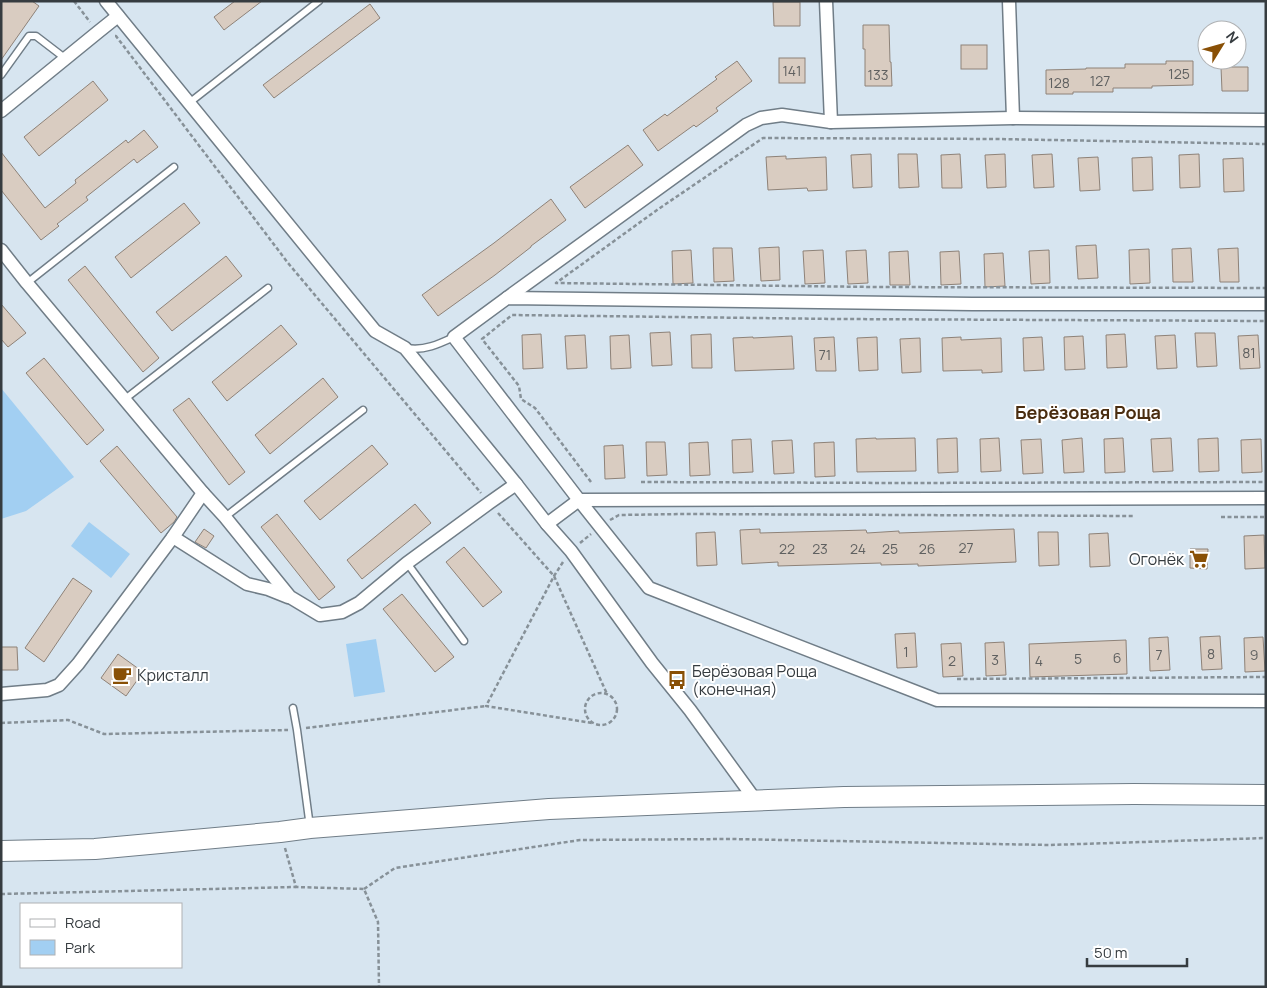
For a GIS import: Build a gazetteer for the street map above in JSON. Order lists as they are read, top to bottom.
{
  "districts": ["Берёзовая Роща"],
  "places": {
    "supermarket": ["Огонёк"],
    "cafe": ["Кристалл"],
    "bus stop": ["Берёзовая Роща (конечная)"]
  },
  "house_numbers": [
    "141",
    "125",
    "133",
    "127",
    "128",
    "81",
    "71",
    "27",
    "22",
    "23",
    "24",
    "25",
    "26",
    "1",
    "8",
    "7",
    "9",
    "6",
    "5",
    "3",
    "2",
    "4"
  ],
  "legend": ["Road", "Park"],
  "scale_bar": "50 m",
  "north": "top right"
}
